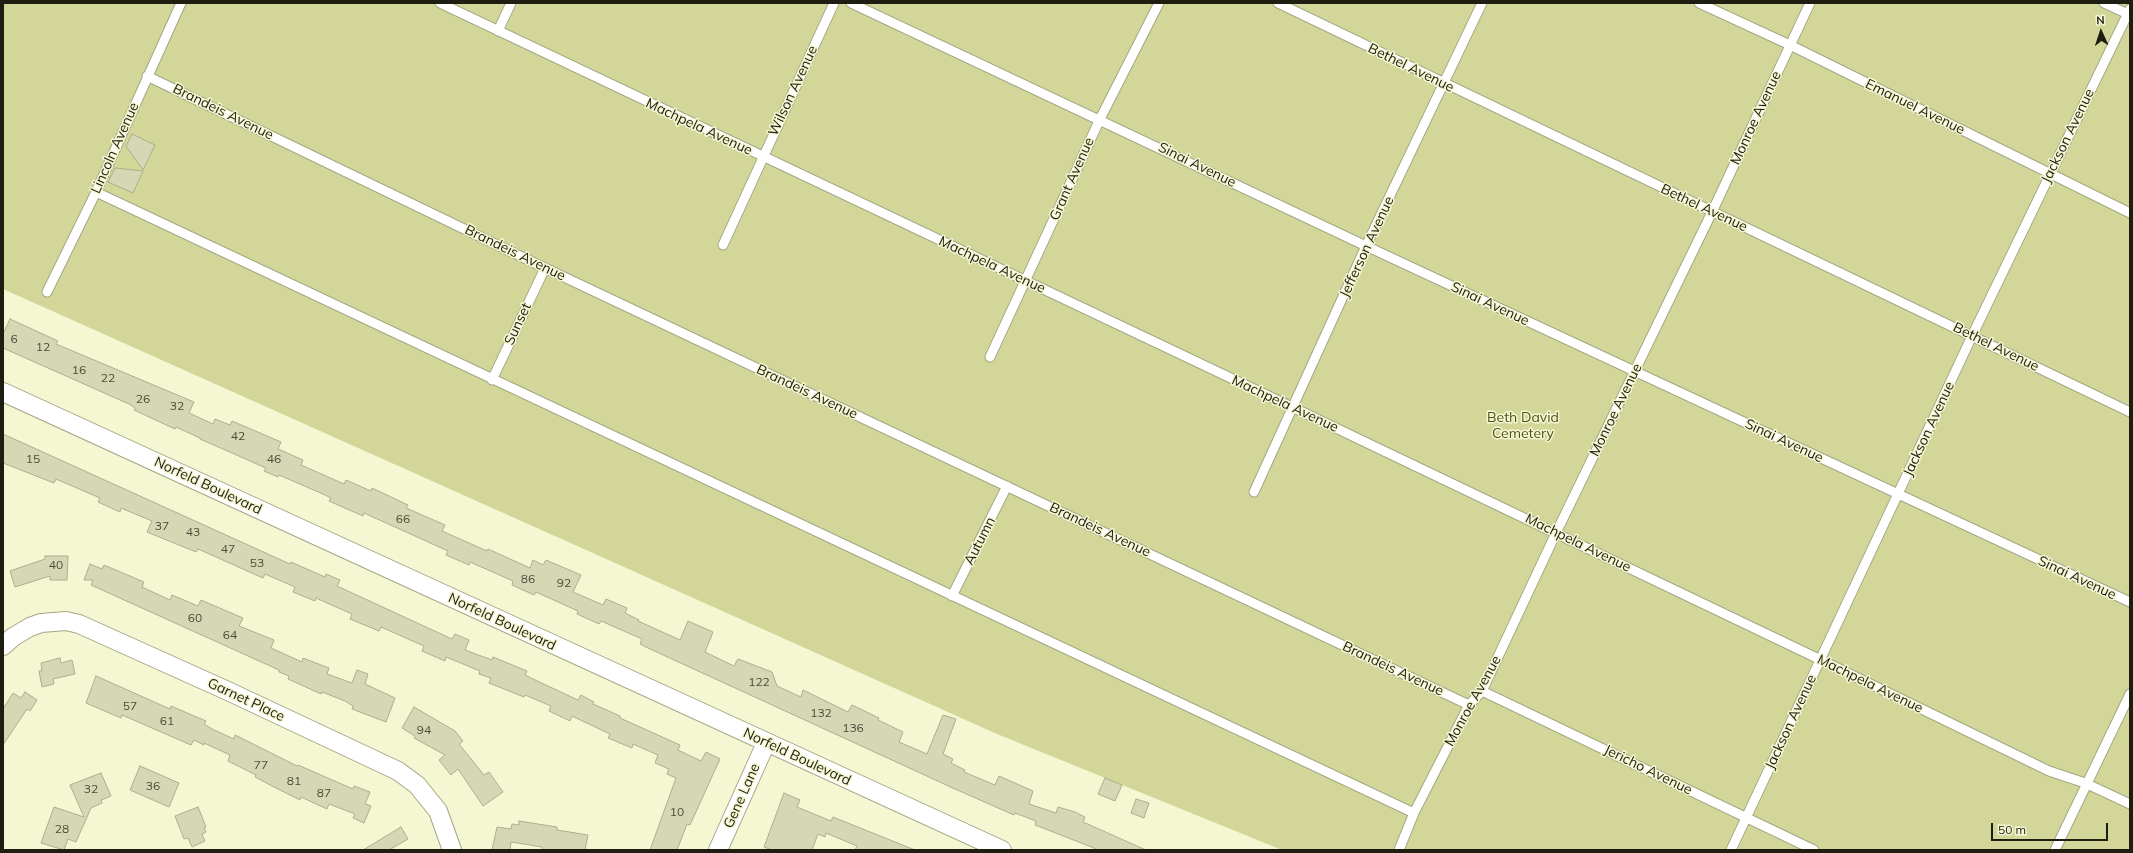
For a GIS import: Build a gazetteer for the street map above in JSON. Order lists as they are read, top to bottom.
{
  "streets": {
    "street": ["Norfeld Boulevard", "Garnet Place", "Gene Lane"],
    "lane": [
      "Bethel Avenue",
      "Wilson Avenue",
      "Emanuel Avenue",
      "Brandeis Avenue",
      "Monroe Avenue",
      "Machpela Avenue",
      "Jackson Avenue",
      "Lincoln Avenue",
      "Sinai Avenue",
      "Grant Avenue",
      "Jefferson Avenue",
      "Sunset",
      "Autumn",
      "Jericho Avenue"
    ]
  },
  "crossings": [
    ["Bethel Avenue", "Monroe Avenue"],
    ["Bethel Avenue", "Jackson Avenue"],
    ["Bethel Avenue", "Jefferson Avenue"],
    ["Wilson Avenue", "Machpela Avenue"],
    ["Emanuel Avenue", "Monroe Avenue"],
    ["Emanuel Avenue", "Jackson Avenue"],
    ["Brandeis Avenue", "Monroe Avenue"],
    ["Brandeis Avenue", "Lincoln Avenue"],
    ["Brandeis Avenue", "Sunset"],
    ["Brandeis Avenue", "Autumn"],
    ["Monroe Avenue", "Machpela Avenue"],
    ["Monroe Avenue", "Sinai Avenue"],
    ["Monroe Avenue", "Jericho Avenue"],
    ["Machpela Avenue", "Jackson Avenue"],
    ["Machpela Avenue", "Grant Avenue"],
    ["Machpela Avenue", "Jefferson Avenue"],
    ["Jackson Avenue", "Sinai Avenue"],
    ["Jackson Avenue", "Jericho Avenue"],
    ["Sinai Avenue", "Grant Avenue"],
    ["Sinai Avenue", "Jefferson Avenue"],
    ["Norfeld Boulevard", "Gene Lane"]
  ],
  "parks": ["Beth David Cemetery"],
  "house_numbers": [
    "6",
    "12",
    "16",
    "22",
    "26",
    "32",
    "42",
    "15",
    "46",
    "66",
    "37",
    "43",
    "47",
    "53",
    "40",
    "86",
    "92",
    "60",
    "64",
    "122",
    "57",
    "132",
    "61",
    "136",
    "94",
    "77",
    "81",
    "36",
    "32",
    "87",
    "10",
    "28"
  ],
  "scale_bar": "50 m",
  "north": "top"
}
